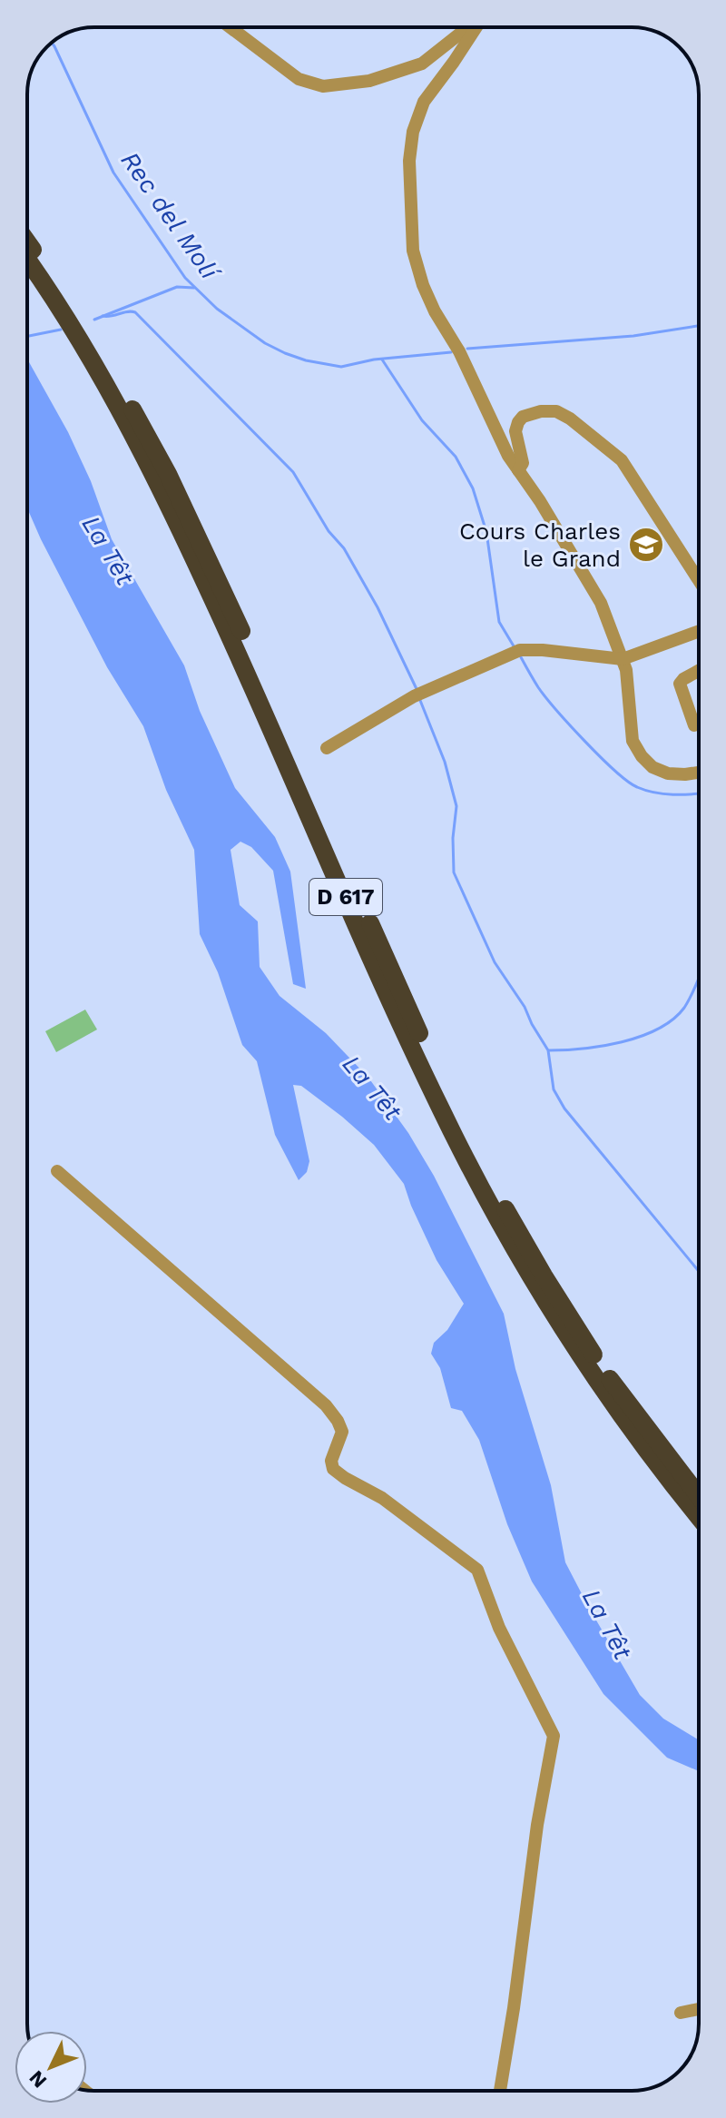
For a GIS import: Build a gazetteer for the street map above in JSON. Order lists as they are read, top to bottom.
{
  "streets": {
    "highway": ["D 617"]
  },
  "water": ["Rec del Molí", "La Têt"],
  "places": {
    "school or university": ["Cours Charles le Grand"]
  },
  "north": "bottom left"
}
